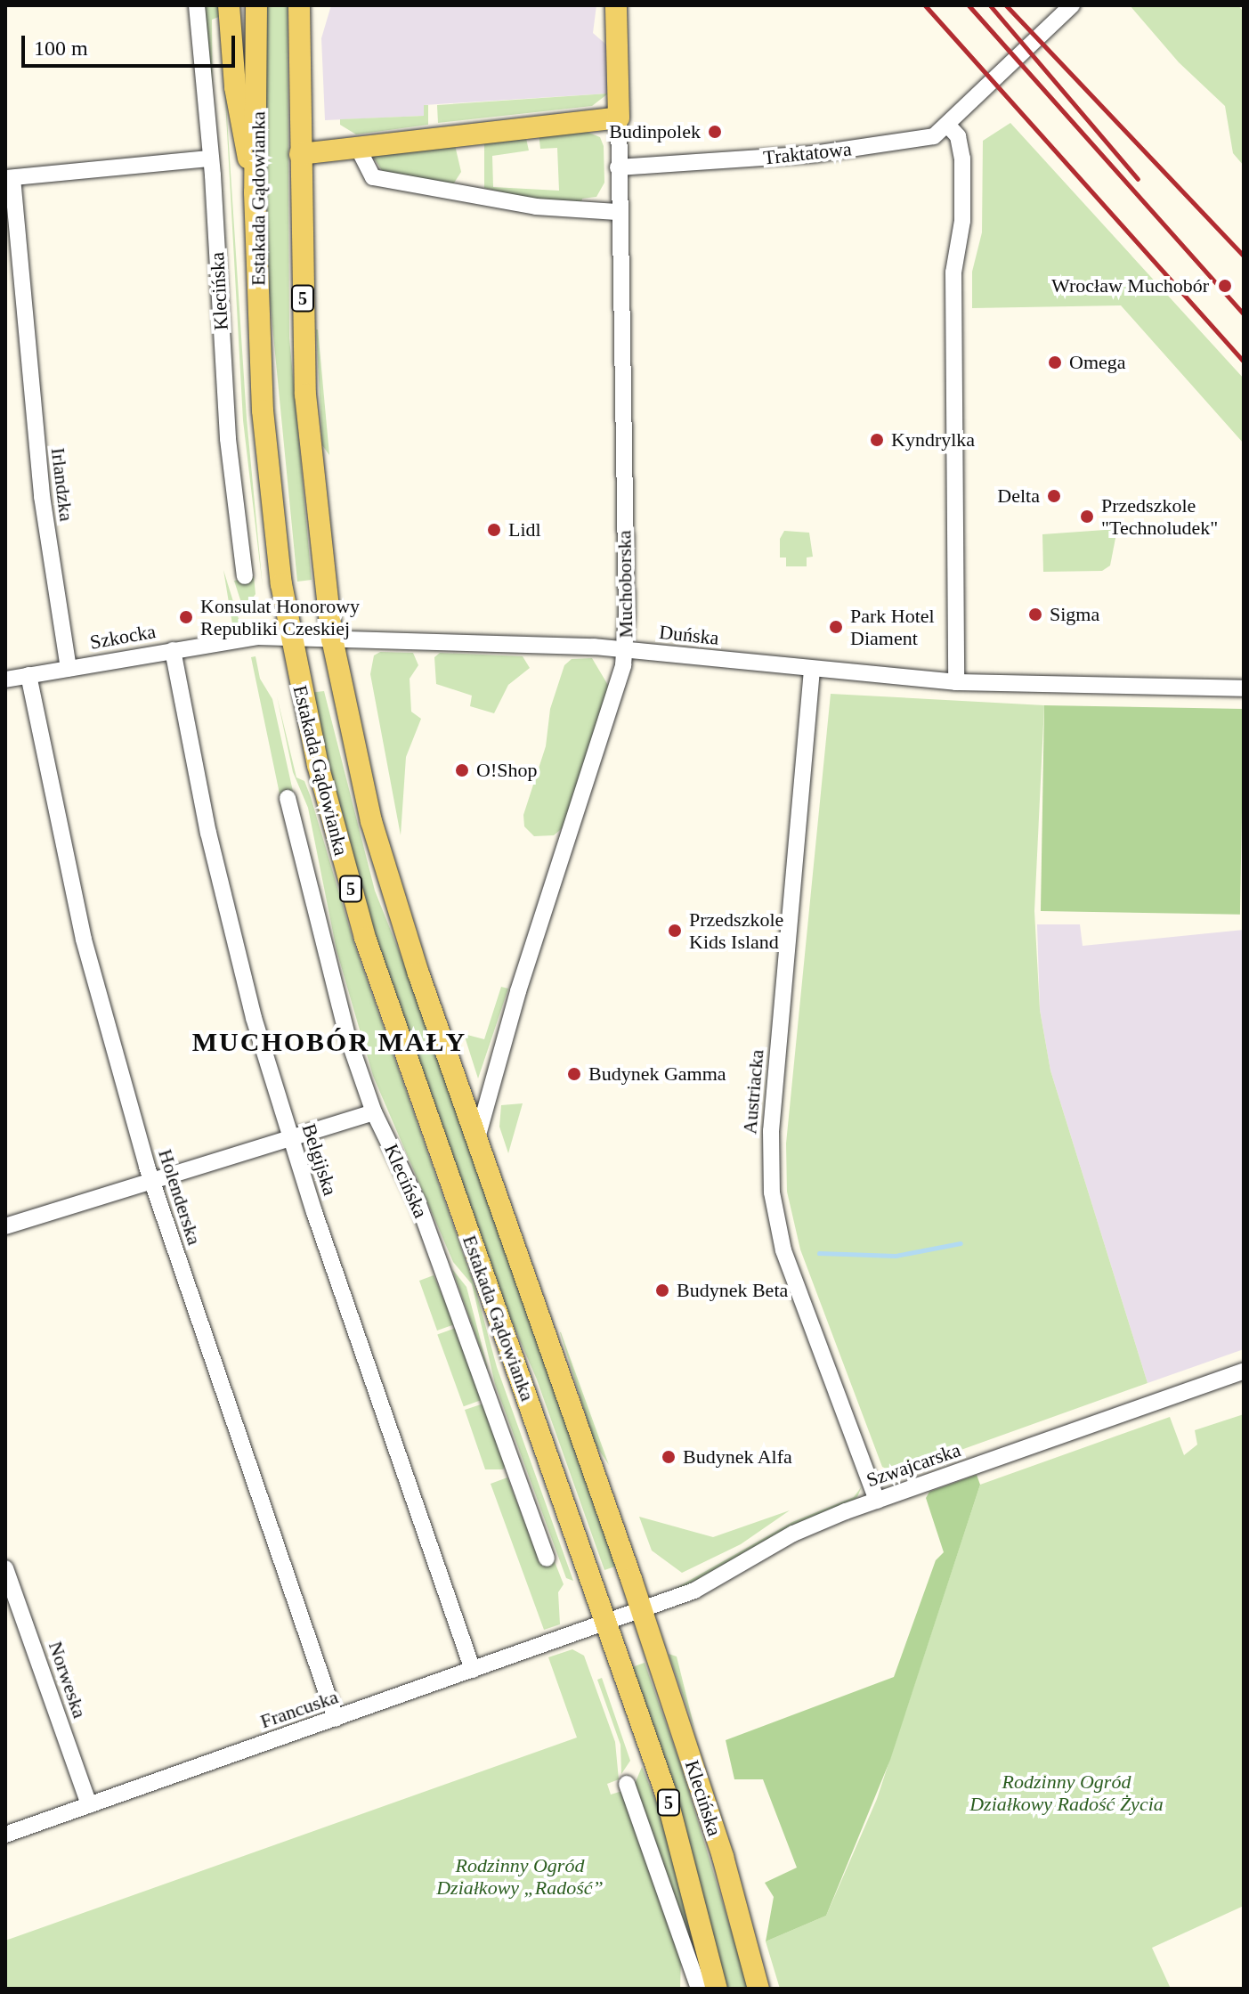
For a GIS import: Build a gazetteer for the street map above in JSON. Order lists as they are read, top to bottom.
{
  "streets": {
    "main road": [
      "Estakada Gądowianka",
      "Klecińska",
      "5",
      "Muchoborska"
    ],
    "street": [
      "Traktatowa",
      "Irlandzka",
      "Duńska",
      "Szkocka",
      "Austriacka",
      "Belgijska",
      "Holenderska",
      "Szwajcarska",
      "Norweska",
      "Francuska"
    ]
  },
  "crossings": [
    ["Traktatowa", "Muchoborska"],
    ["Estakada Gądowianka", "Klecińska"],
    ["Estakada Gądowianka", "Muchoborska"],
    ["Estakada Gądowianka", "Duńska"],
    ["Estakada Gądowianka", "Szkocka"],
    ["Estakada Gądowianka", "Szwajcarska"],
    ["Estakada Gądowianka", "Francuska"],
    ["Klecińska", "Szwajcarska"],
    ["Klecińska", "Francuska"],
    ["Irlandzka", "Szkocka"],
    ["Muchoborska", "Duńska"],
    ["Duńska", "Szkocka"],
    ["Duńska", "Austriacka"],
    ["Szkocka", "Belgijska"],
    ["Szkocka", "Holenderska"],
    ["Austriacka", "Szwajcarska"],
    ["Belgijska", "Francuska"],
    ["Holenderska", "Francuska"],
    ["Szwajcarska", "Francuska"],
    ["Norweska", "Francuska"]
  ],
  "districts": ["MUCHOBÓR MAŁY"],
  "parks": ["Rodzinny Ogród Działkowy Radość Życia", "Rodzinny Ogród Działkowy „Radość”"],
  "places": [
    "Budinpolek",
    "Wrocław Muchobór",
    "Omega",
    "Kyndrylka",
    "Delta",
    "Przedszkole \"Technoludek\"",
    "Lidl",
    "Sigma",
    "Konsulat Honorowy Republiki Czeskiej",
    "Park Hotel Diament",
    "O!Shop",
    "Przedszkole Kids Island",
    "Budynek Gamma",
    "Budynek Beta",
    "Budynek Alfa"
  ],
  "scale_bar": "100 m"
}
